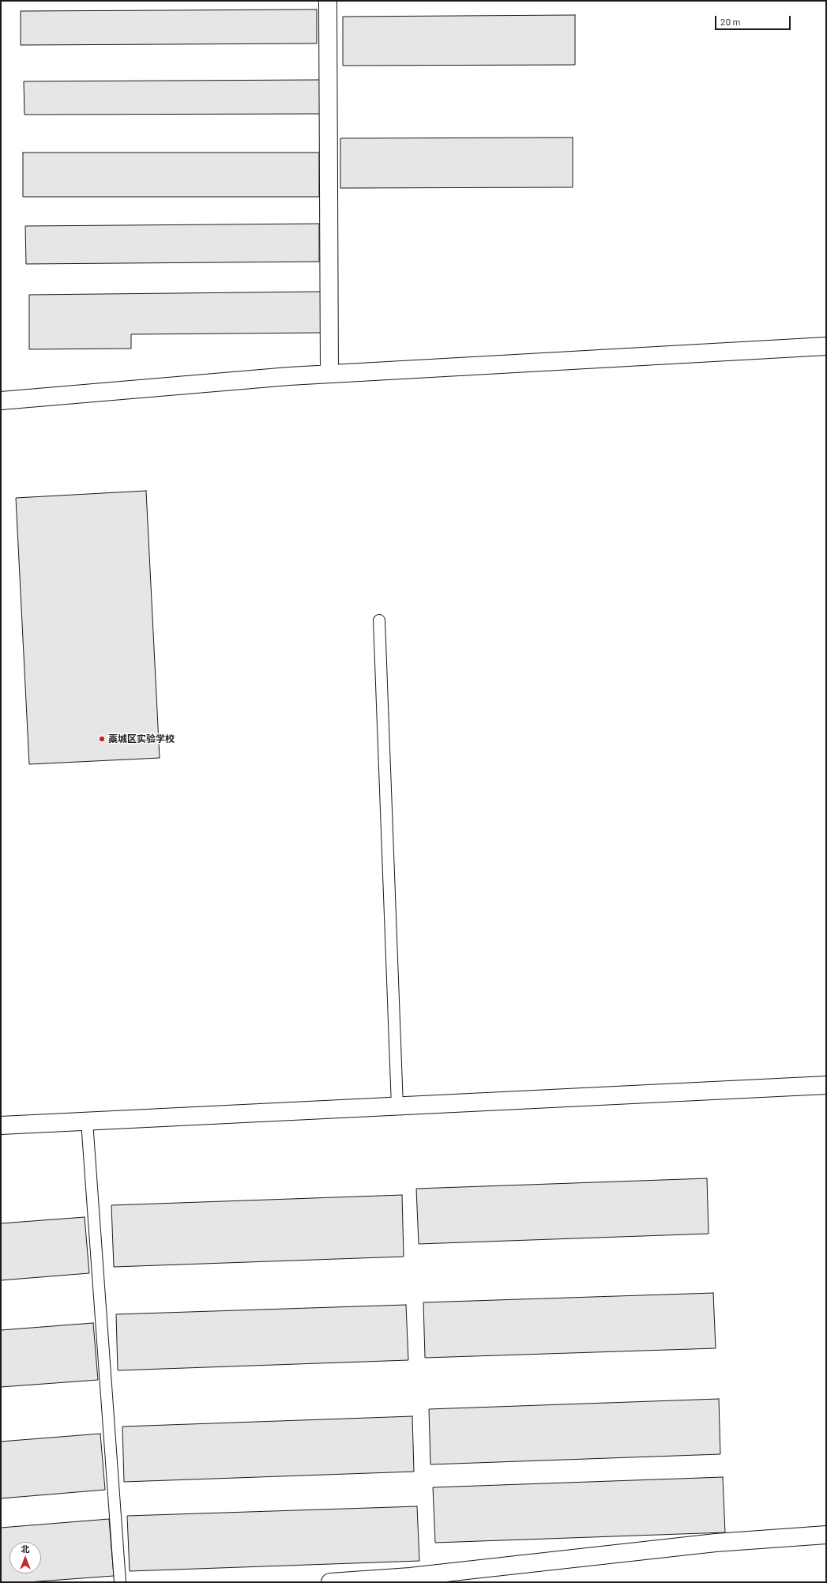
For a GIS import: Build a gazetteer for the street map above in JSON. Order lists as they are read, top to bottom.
{
  "places": ["藁城区实验学校"],
  "scale_bar": "20 m",
  "north": "top"
}
